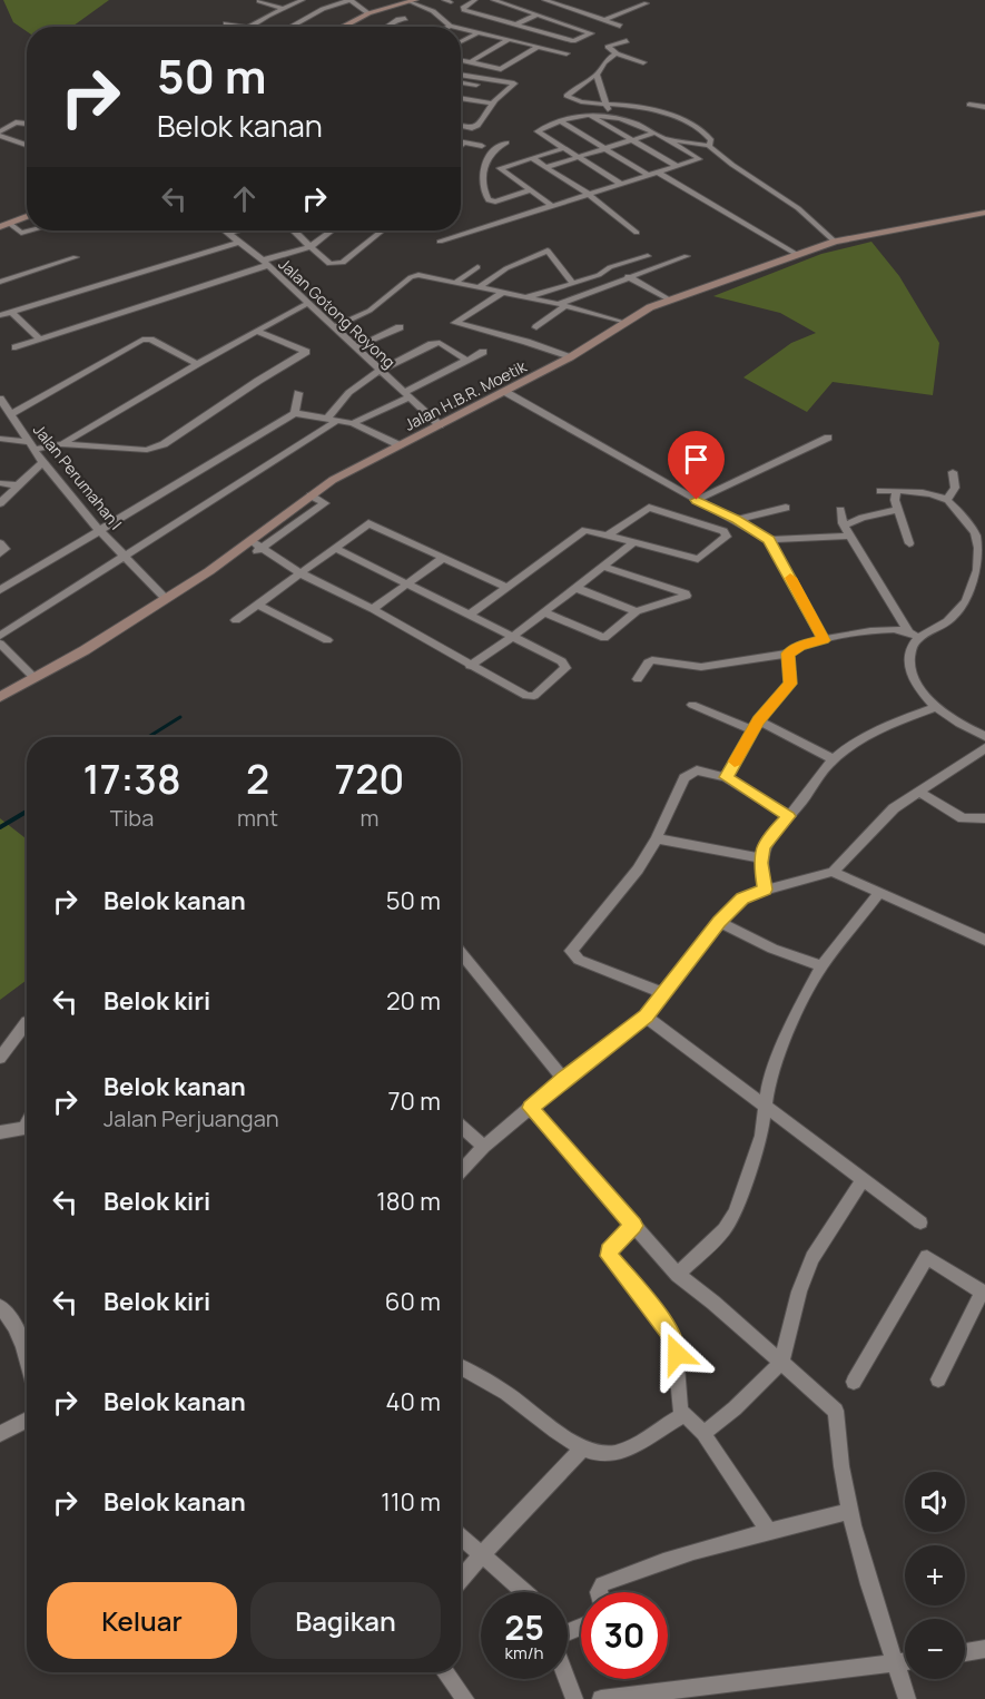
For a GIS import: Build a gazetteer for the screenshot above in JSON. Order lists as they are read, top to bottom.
{
  "streets": {
    "street": ["Jalan Gotong Royong", "Jalan H.B.R. Moetik", "Jalan Perumahan I"]
  },
  "crossings": [
    ["Jalan Gotong Royong", "Jalan H.B.R. Moetik"],
    ["Jalan H.B.R. Moetik", "Jalan Perumahan I"]
  ],
  "page": {
    "turn": ["50 m", "Belok kanan"],
    "eta": [
      "17:38",
      "Tiba",
      "2",
      "mnt",
      "720",
      "m"
    ],
    "list": [
      {
        "name": "Belok kanan",
        "value": "50 m"
      },
      {
        "name": "Belok kiri",
        "value": "20 m"
      },
      {
        "name": "Belok kanan",
        "note": "Jalan Perjuangan",
        "value": "70 m"
      },
      {
        "name": "Belok kiri",
        "value": "180 m"
      },
      {
        "name": "Belok kiri",
        "value": "60 m"
      },
      {
        "name": "Belok kanan",
        "value": "40 m"
      },
      {
        "name": "Belok kanan",
        "value": "110 m"
      }
    ],
    "map_buttons": ["+", "−"],
    "buttons": ["Keluar", "Bagikan"],
    "speed": "25 km/h",
    "limit": "30"
  }
}
